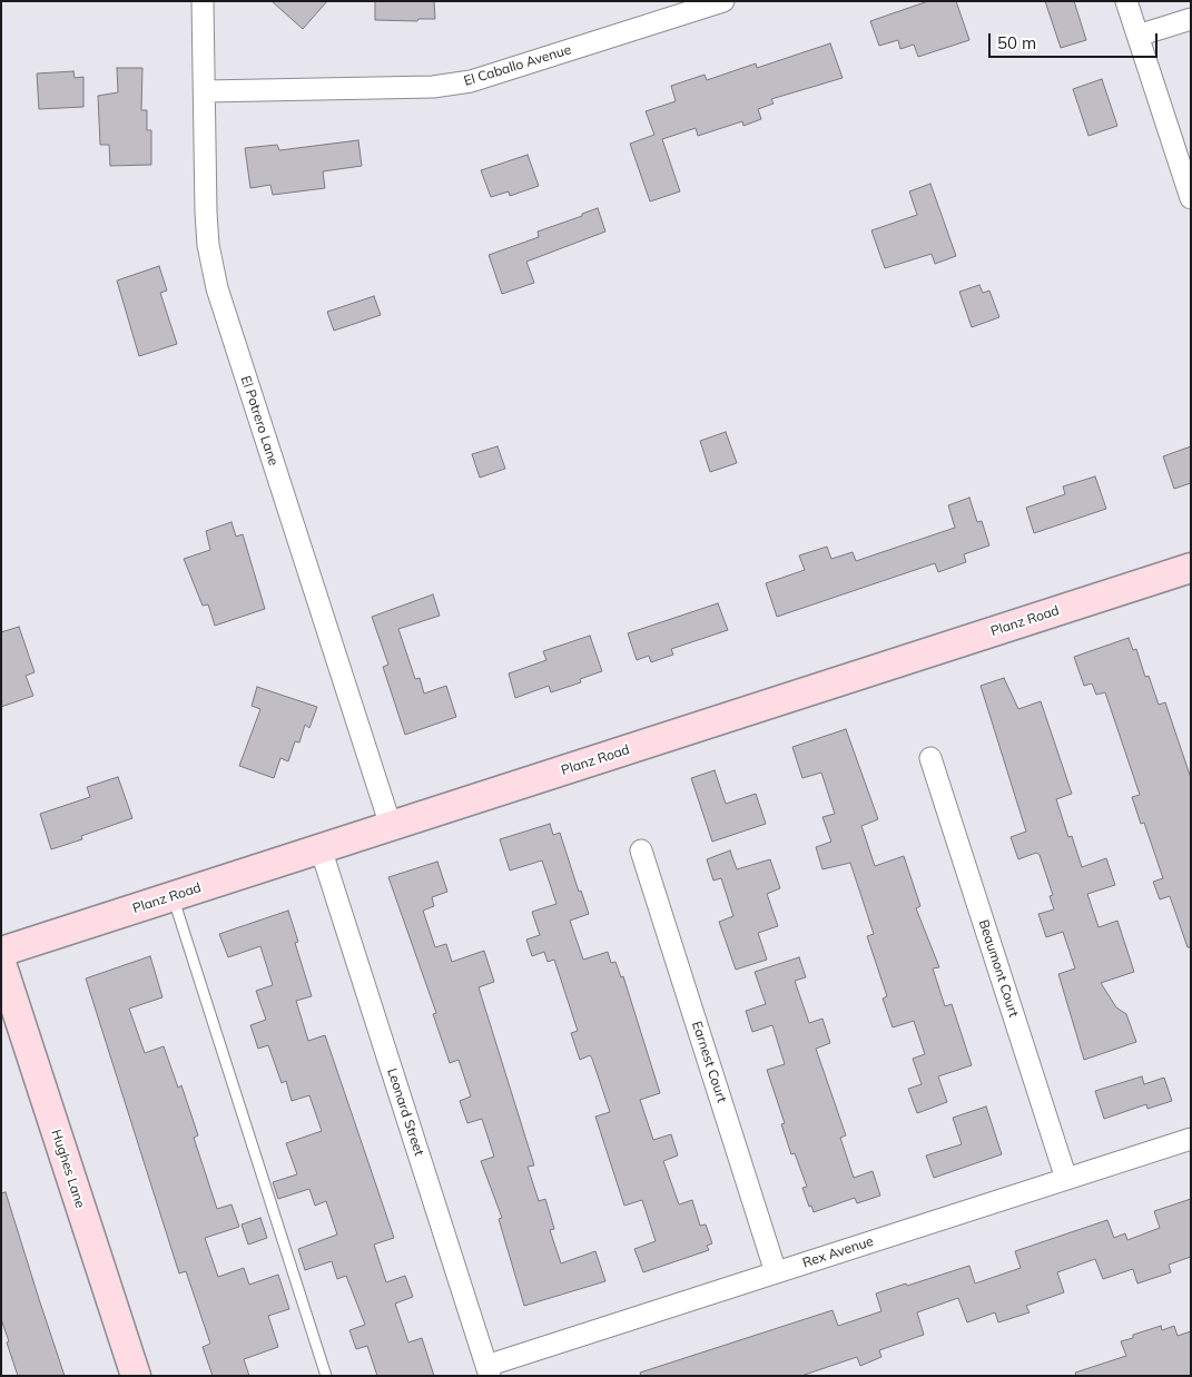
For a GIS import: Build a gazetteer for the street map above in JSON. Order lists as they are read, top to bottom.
{
  "streets": {
    "street": [
      "El Caballo Avenue",
      "El Potrero Lane",
      "Planz Road",
      "Beaumont Court",
      "Earnest Court",
      "Leonard Street",
      "Hughes Lane",
      "Rex Avenue"
    ]
  },
  "crossings": [
    ["El Caballo Avenue", "El Potrero Lane"],
    ["El Potrero Lane", "Planz Road"],
    ["Planz Road", "Leonard Street"],
    ["Beaumont Court", "Rex Avenue"],
    ["Earnest Court", "Rex Avenue"],
    ["Leonard Street", "Rex Avenue"]
  ],
  "scale_bar": "50 m"
}
